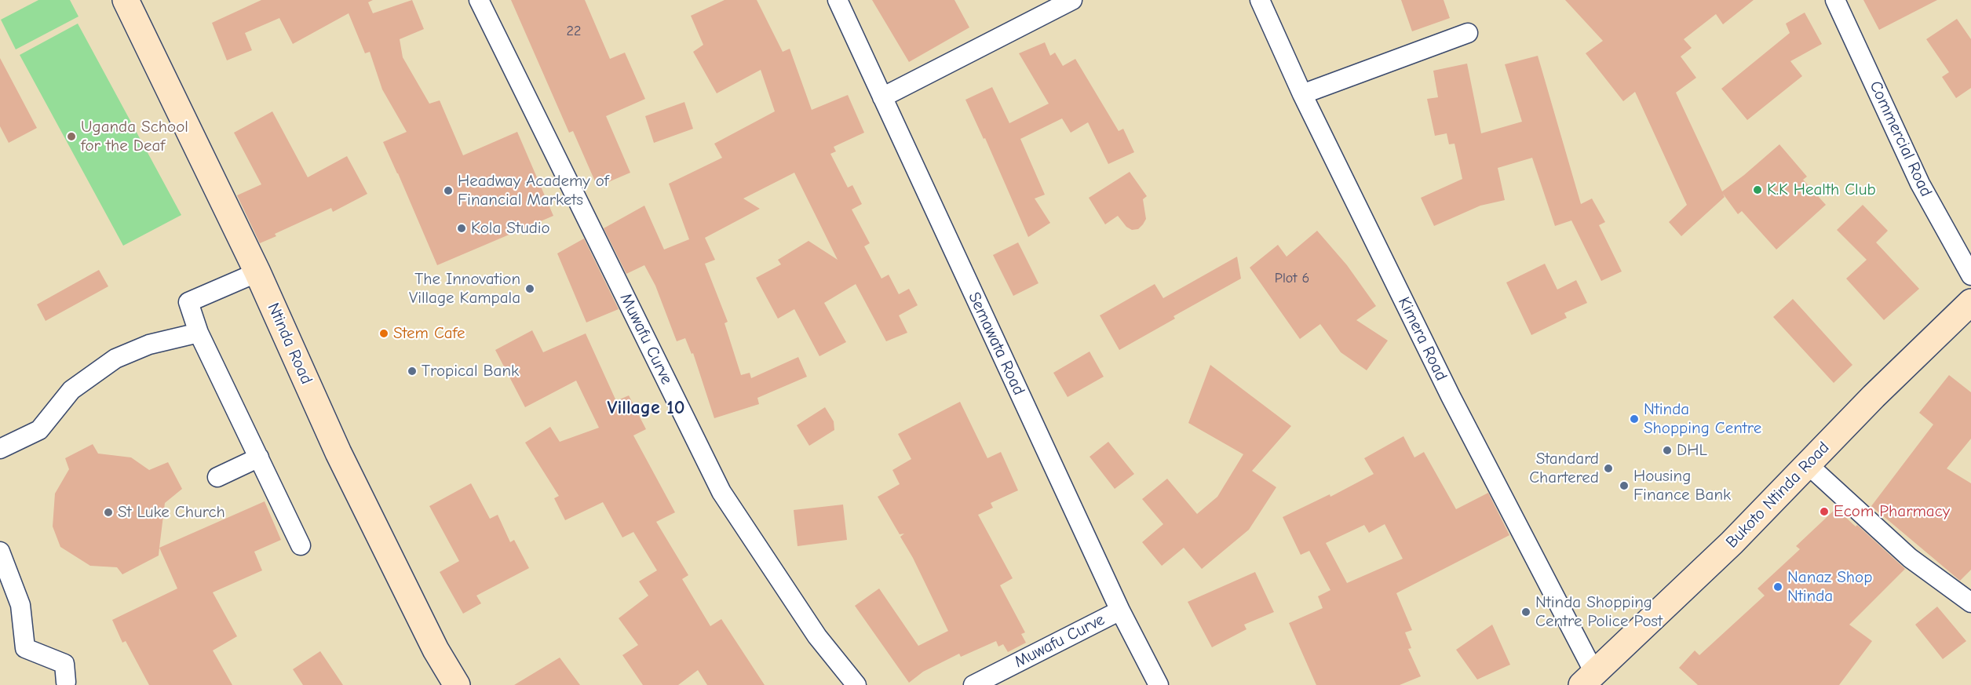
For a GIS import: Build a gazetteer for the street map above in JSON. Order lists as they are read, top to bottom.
{
  "streets": {
    "main road": ["Ntinda Road", "Bukoto Ntinda Road"],
    "street": [
      "Commercial Road",
      "Muwafu Curve",
      "Kimera Road",
      "Semawata Road"
    ]
  },
  "crossings": [
    ["Muwafu Curve", "Semawata Road"],
    ["Kimera Road", "Bukoto Ntinda Road"]
  ],
  "districts": ["Village 10"],
  "places": [
    "Uganda School for the Deaf",
    "K.K Health Club",
    "Headway Academy of Financial Markets",
    "Kola Studio",
    "The Innovation Village Kampala",
    "Stem Cafe",
    "Tropical Bank",
    "Ntinda Shopping Centre",
    "DHL",
    "Standard Chartered",
    "Housing Finance Bank",
    "Ecom Pharmacy",
    "St Luke Church",
    "Nanaz Shop Ntinda",
    "Ntinda Shopping Centre Police Post"
  ],
  "house_numbers": ["22", "Plot 6"]
}
